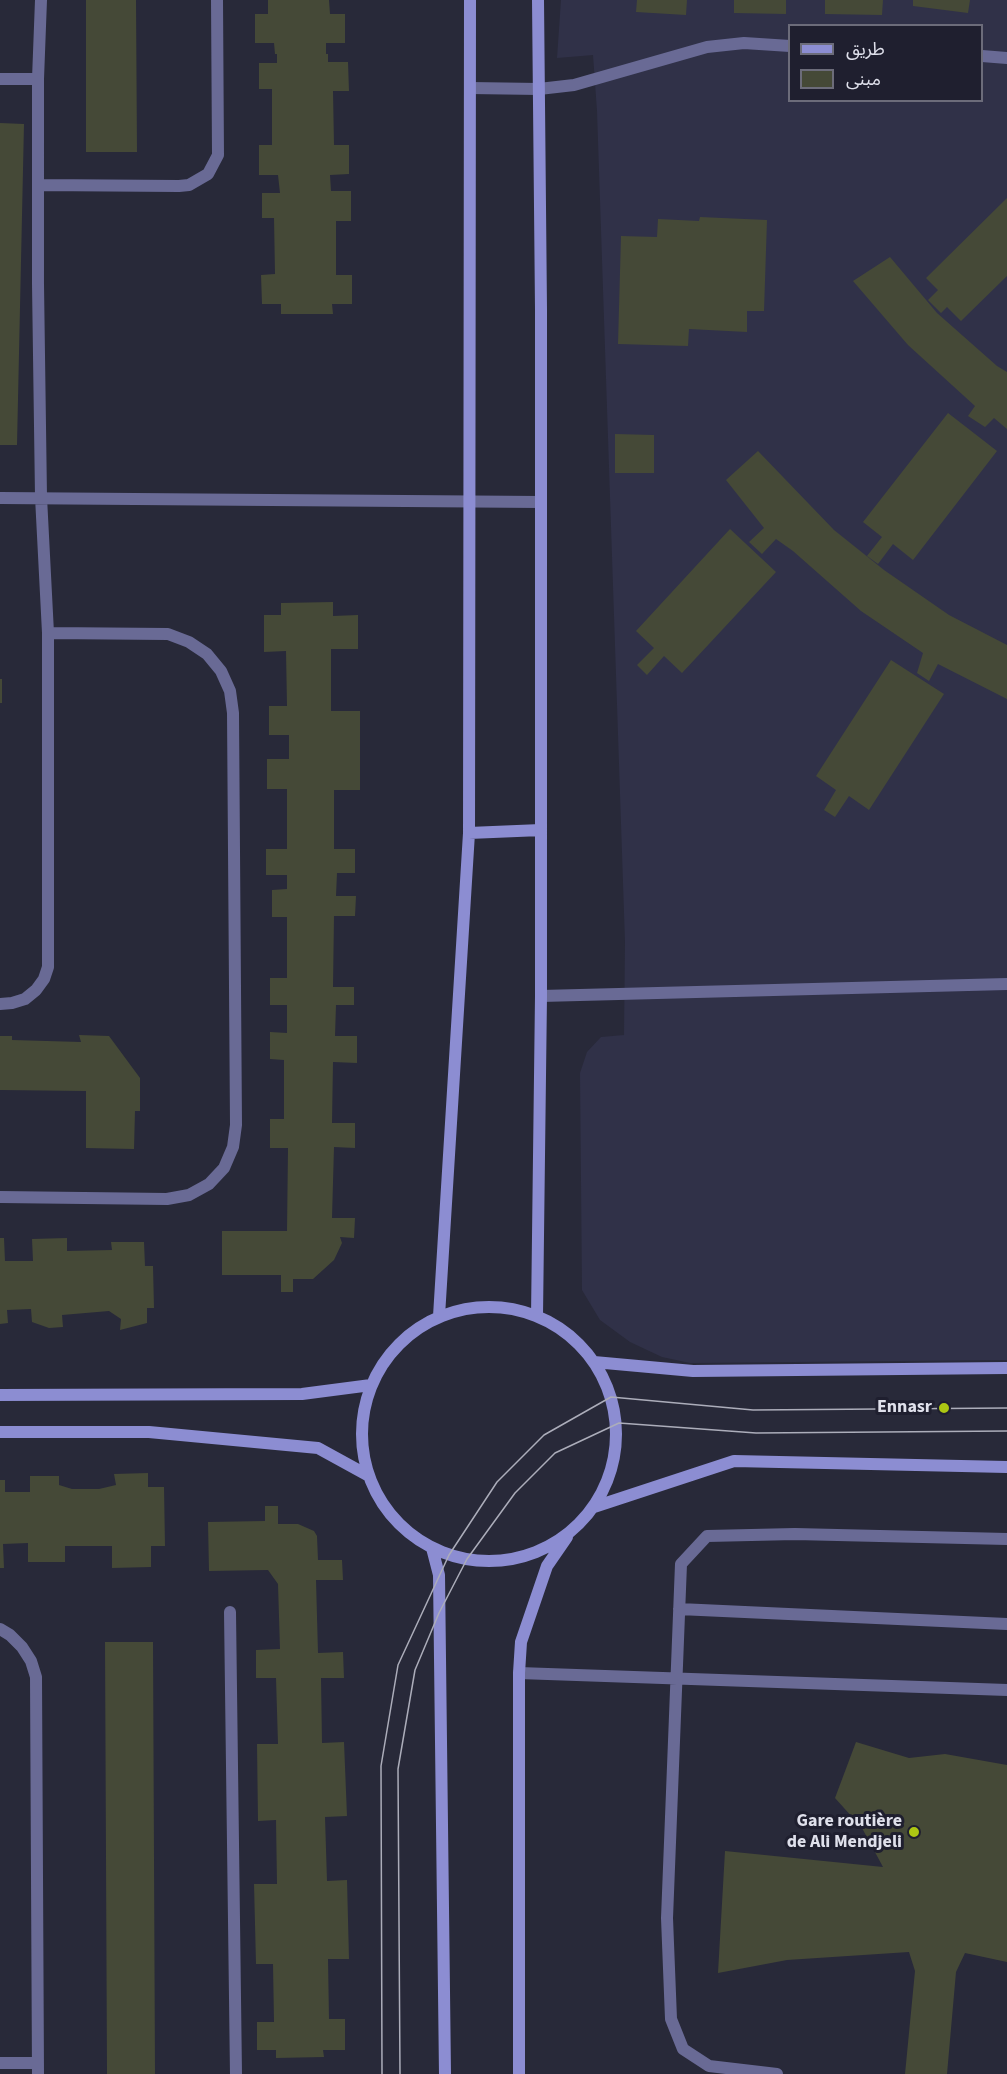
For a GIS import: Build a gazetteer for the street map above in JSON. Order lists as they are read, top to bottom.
{
  "places": ["Ennasr", "Gare routière de Ali Mendjeli"],
  "legend": ["طريق", "مبنى"]
}
